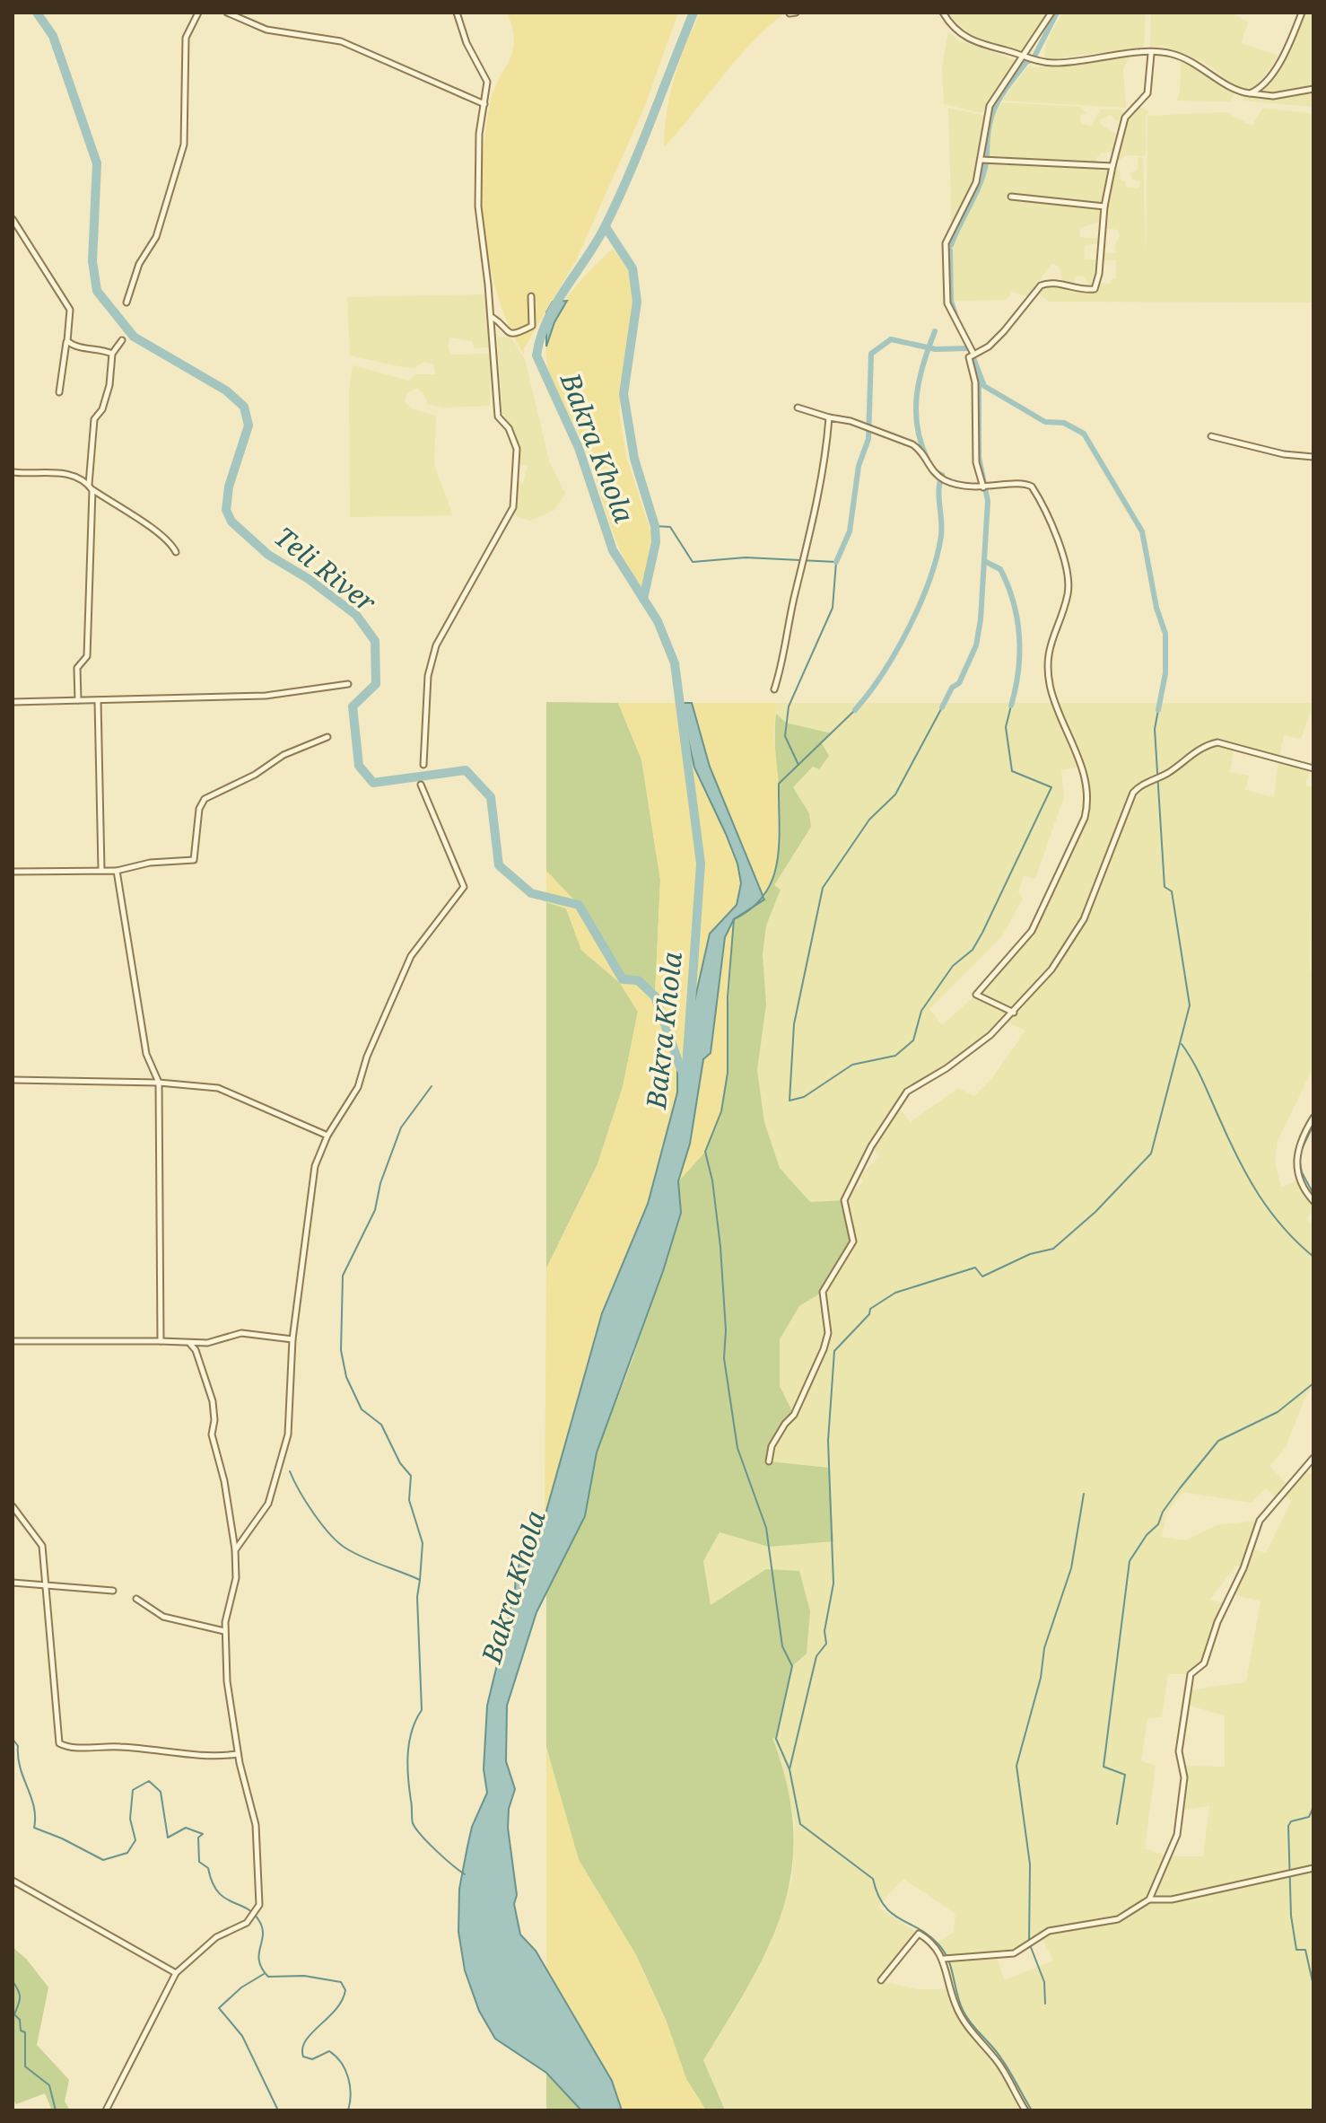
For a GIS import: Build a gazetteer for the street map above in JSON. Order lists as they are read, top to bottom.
{
  "water": ["Bakra Khola", "Teli River"]
}
